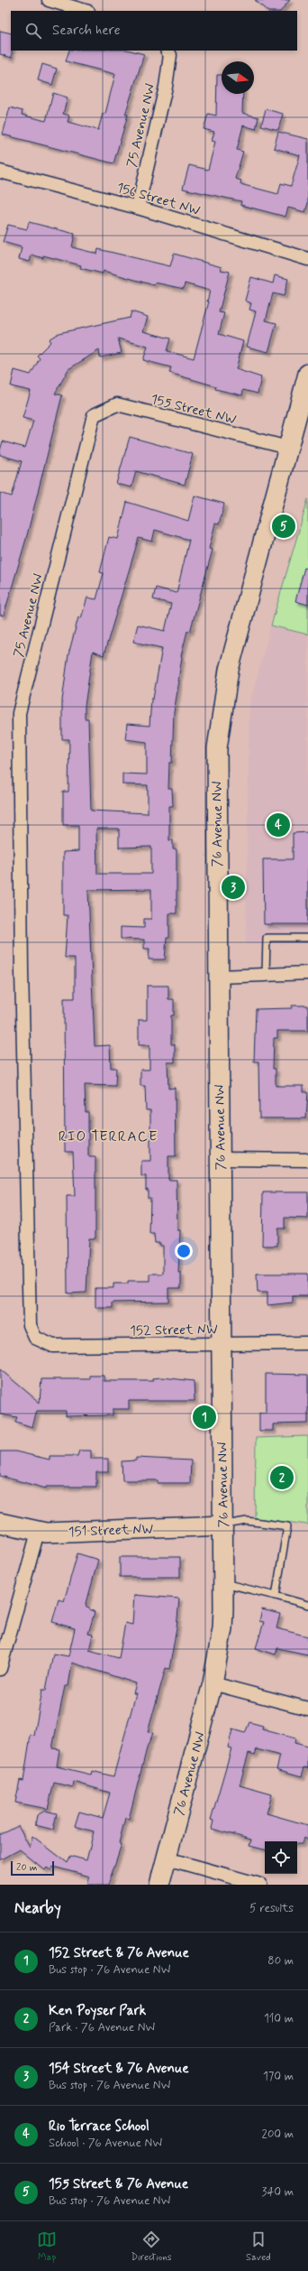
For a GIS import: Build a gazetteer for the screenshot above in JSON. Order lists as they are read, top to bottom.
{
  "streets": {
    "street": [
      "75 Avenue NW",
      "156 Street NW",
      "155 Street NW",
      "76 Avenue NW",
      "152 Street NW",
      "151 Street NW"
    ]
  },
  "crossings": [
    ["75 Avenue NW", "156 Street NW"],
    ["75 Avenue NW", "155 Street NW"],
    ["75 Avenue NW", "152 Street NW"],
    ["155 Street NW", "76 Avenue NW"],
    ["76 Avenue NW", "152 Street NW"],
    ["76 Avenue NW", "151 Street NW"]
  ],
  "districts": ["RIO TERRACE"],
  "scale_bar": "20 m",
  "north": "right",
  "page": {
    "search": "Search here",
    "pins": [
      "5",
      "4",
      "3",
      "1",
      "2"
    ],
    "scale": "20 m",
    "heading": ["Nearby", "5 results"],
    "list": [
      {
        "mark": "1",
        "name": "152 Street & 76 Avenue",
        "note": "Bus stop · 76 Avenue NW",
        "value": "80 m"
      },
      {
        "mark": "2",
        "name": "Ken Poyser Park",
        "note": "Park · 76 Avenue NW",
        "value": "110 m"
      },
      {
        "mark": "3",
        "name": "154 Street & 76 Avenue",
        "note": "Bus stop · 76 Avenue NW",
        "value": "170 m"
      },
      {
        "mark": "4",
        "name": "Rio Terrace School",
        "note": "School · 76 Avenue NW",
        "value": "200 m"
      },
      {
        "mark": "5",
        "name": "155 Street & 76 Avenue",
        "note": "Bus stop · 76 Avenue NW",
        "value": "340 m"
      }
    ],
    "nav": ["Map", "Directions", "Saved"]
  }
}
